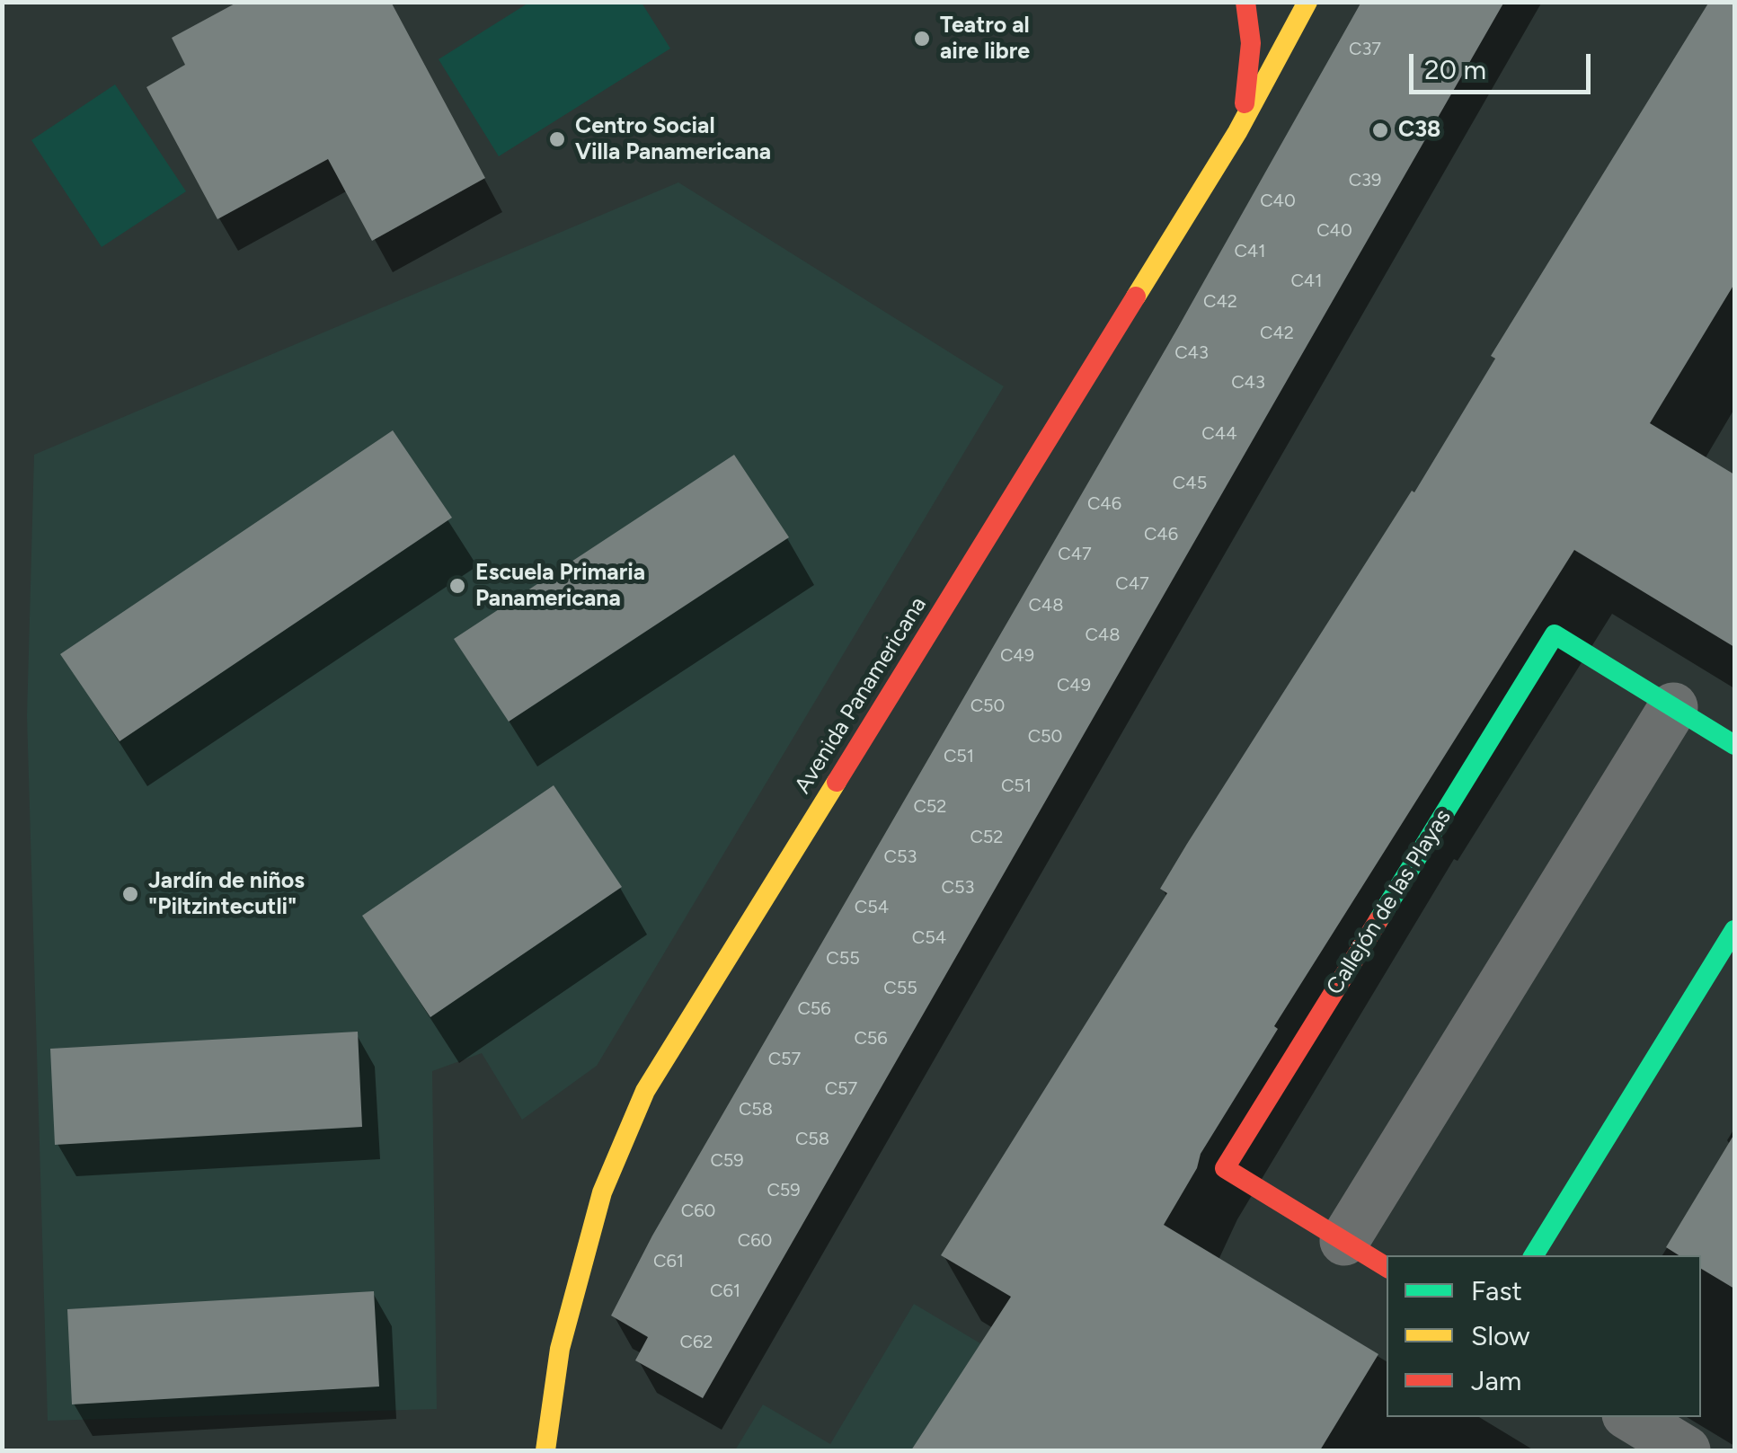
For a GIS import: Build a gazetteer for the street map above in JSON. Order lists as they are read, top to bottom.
{
  "streets": {
    "street": ["Avenida Panamericana", "Callejón de las Playas"]
  },
  "places": [
    "Teatro al aire libre",
    "C38",
    "Centro Social Villa Panamericana",
    "Escuela Primaria Panamericana",
    "Jardín de niños \"Piltzintecutli\""
  ],
  "house_numbers": [
    "C37",
    "C39",
    "C40",
    "C40",
    "C41",
    "C41",
    "C42",
    "C42",
    "C43",
    "C43",
    "C44",
    "C45",
    "C46",
    "C46",
    "C47",
    "C47",
    "C48",
    "C48",
    "C49",
    "C49",
    "C50",
    "C50",
    "C51",
    "C51",
    "C52",
    "C52",
    "C53",
    "C53",
    "C54",
    "C54",
    "C55",
    "C55",
    "C56",
    "C56",
    "C57",
    "C57",
    "C58",
    "C58",
    "C59",
    "C59",
    "C60",
    "C60",
    "C61",
    "C61",
    "C62"
  ],
  "legend": ["Fast", "Slow", "Jam"],
  "scale_bar": "20 m"
}
